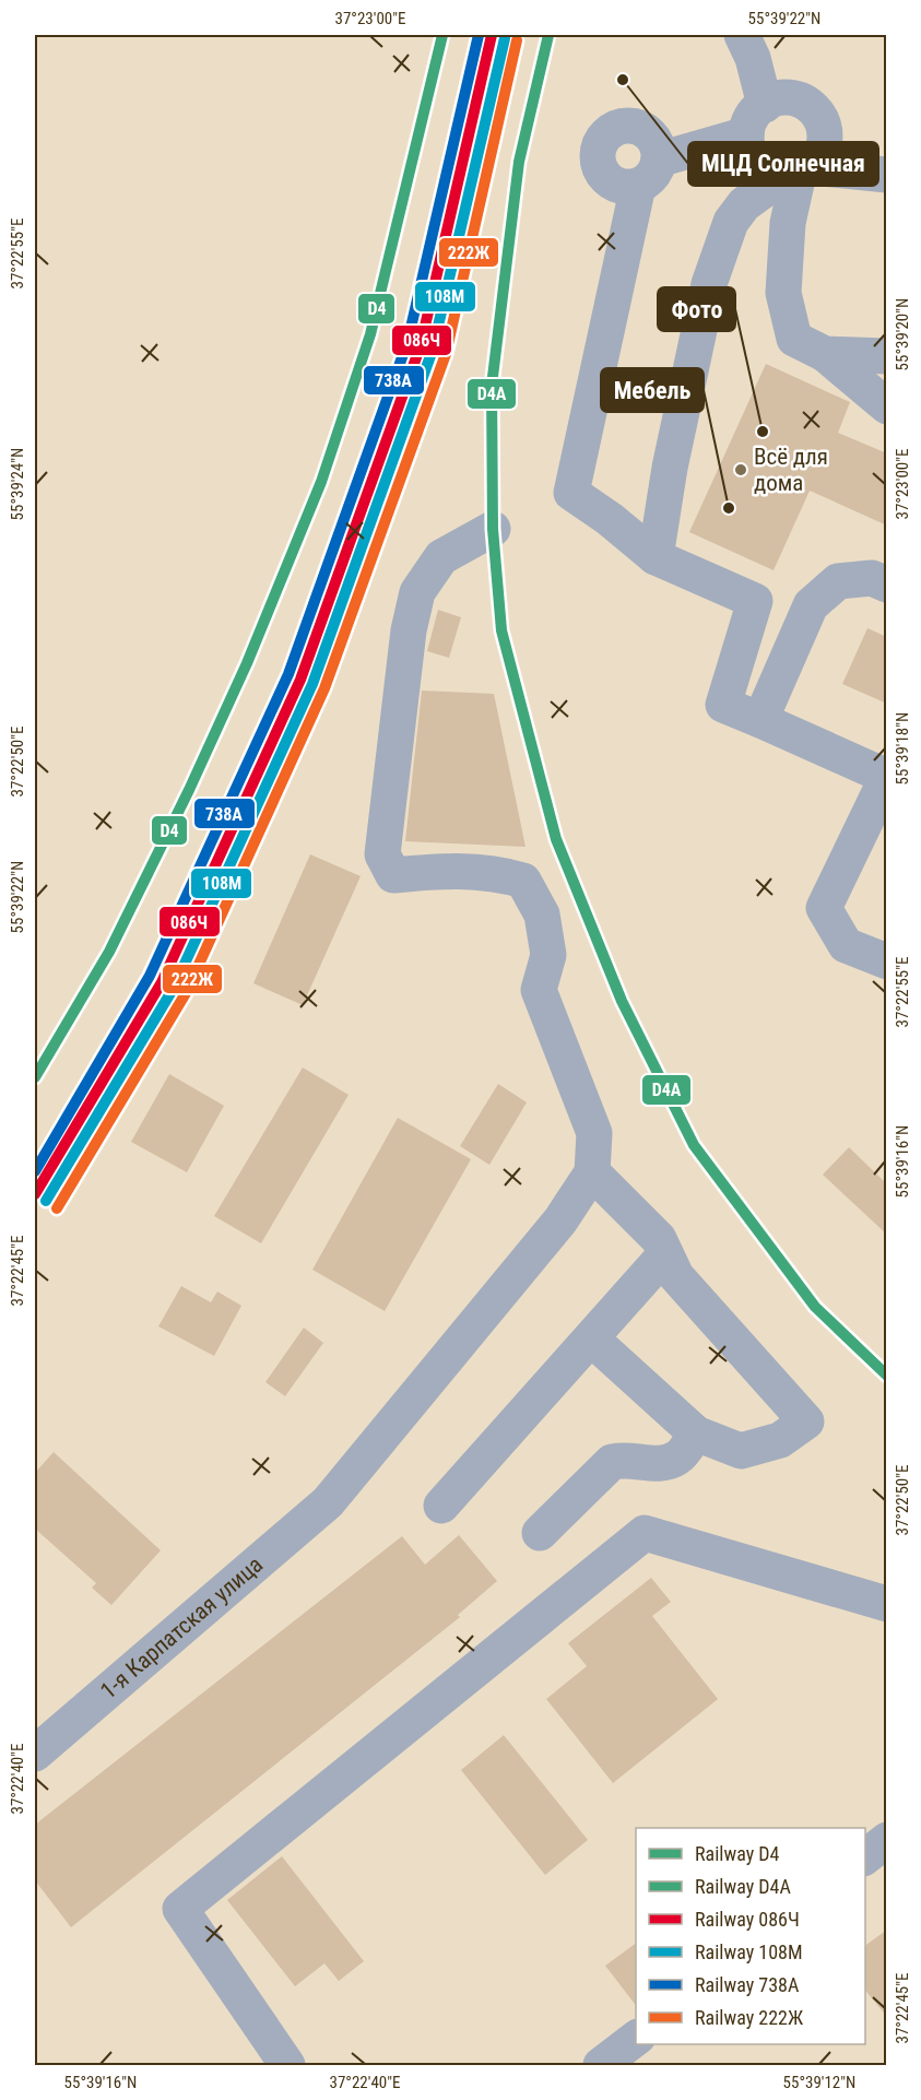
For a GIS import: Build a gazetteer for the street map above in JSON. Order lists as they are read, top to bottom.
{
  "streets": {
    "street": ["1-я Карпатская улица"]
  },
  "places": [
    "МЦД Солнечная",
    "Фото",
    "Всё для дома",
    "Мебель"
  ],
  "lines": [
    "rail line D4",
    "rail line D4А",
    "rail line 086Ч",
    "rail line 738А",
    "rail line 108М",
    "rail line 222Ж"
  ],
  "legend": [
    "Railway D4",
    "Railway D4А",
    "Railway 086Ч",
    "Railway 108М",
    "Railway 738А",
    "Railway 222Ж"
  ],
  "coordinates": [
    "37°23'00\"E",
    "55°39'22\"N",
    "37°22'55\"E",
    "55°39'20\"N",
    "55°39'24\"N",
    "55°39'18\"N",
    "37°22'50\"E",
    "55°39'16\"N",
    "37°22'45\"E",
    "37°22'40\"E",
    "55°39'12\"N"
  ]
}
